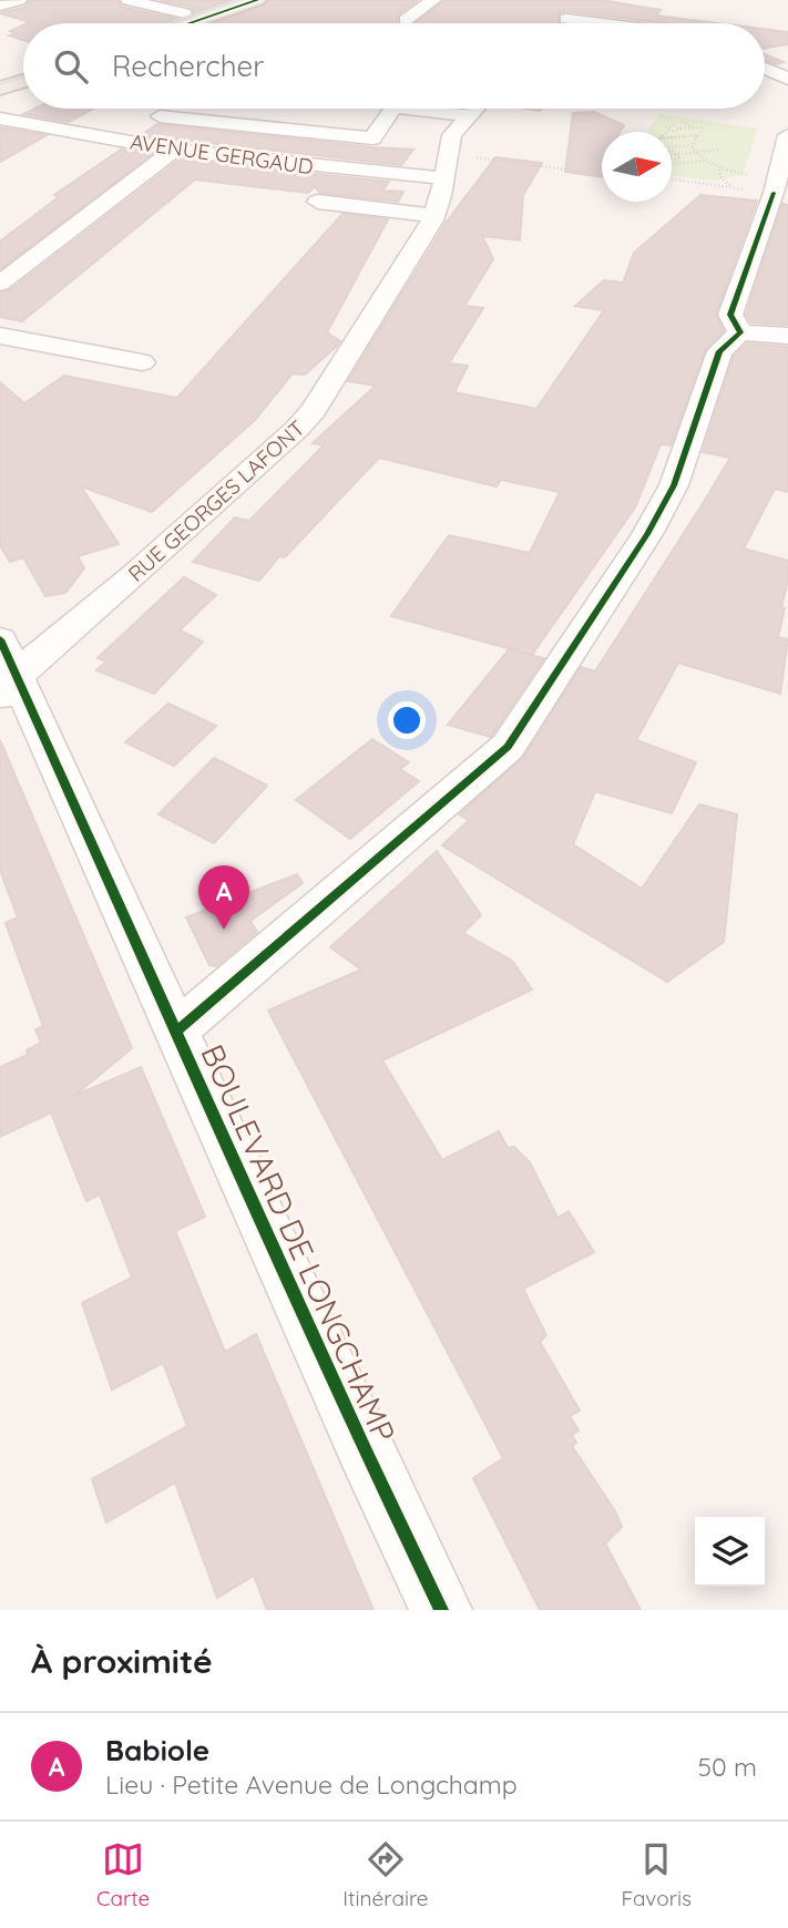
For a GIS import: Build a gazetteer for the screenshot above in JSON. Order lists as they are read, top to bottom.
{
  "streets": {
    "street": ["AVENUE GERGAUD", "RUE GEORGES LAFONT", "BOULEVARD DE LONGCHAMP"]
  },
  "crossings": [
    ["AVENUE GERGAUD", "RUE GEORGES LAFONT"],
    ["RUE GEORGES LAFONT", "BOULEVARD DE LONGCHAMP"]
  ],
  "north": "right",
  "page": {
    "search": "Rechercher",
    "pins": "A",
    "heading": "À proximité",
    "list": [
      {
        "mark": "A",
        "name": "Babiole",
        "note": "Lieu · Petite Avenue de Longchamp",
        "value": "50 m"
      }
    ],
    "nav": ["Carte", "Itinéraire", "Favoris"]
  }
}
